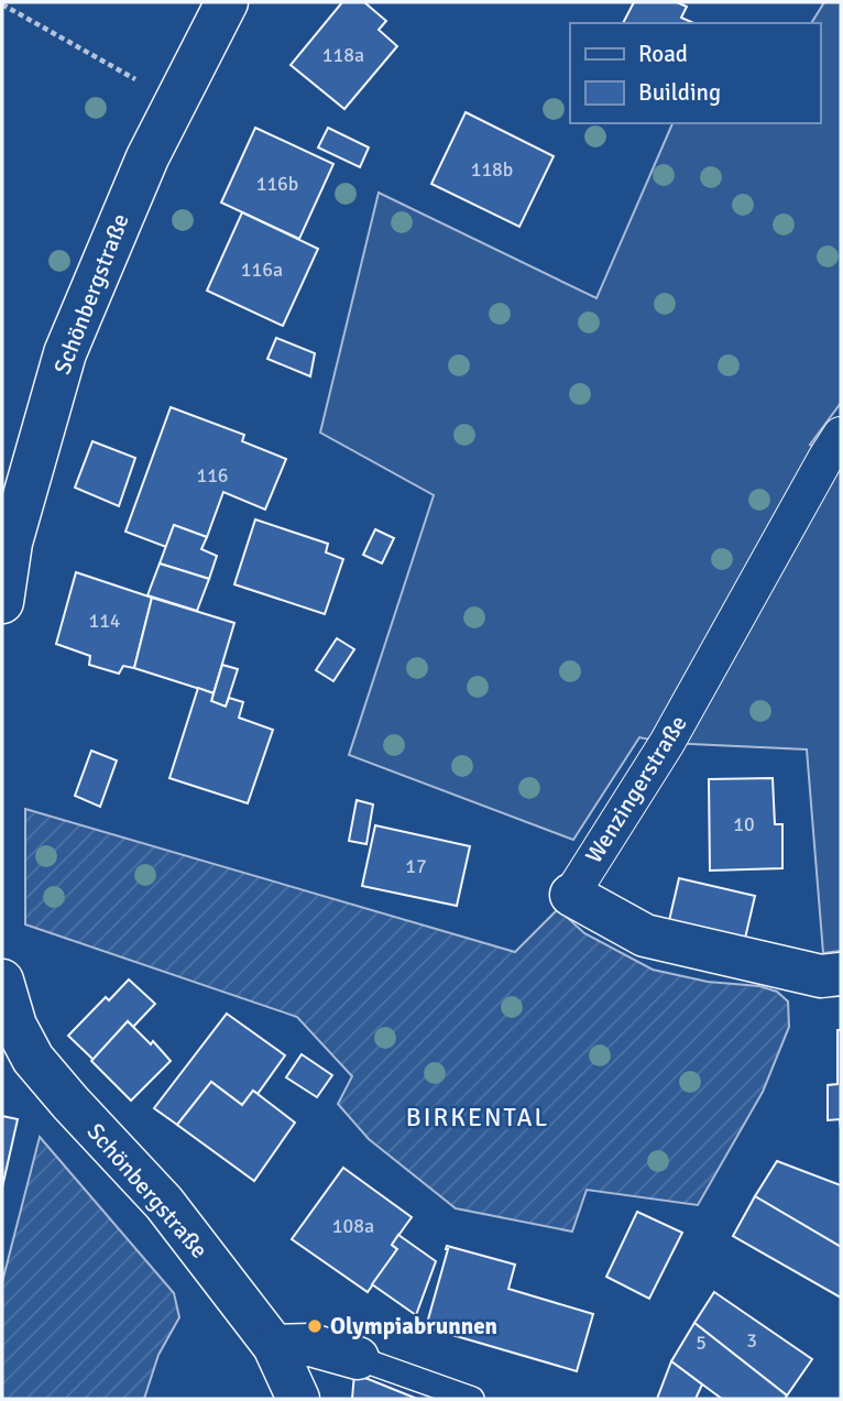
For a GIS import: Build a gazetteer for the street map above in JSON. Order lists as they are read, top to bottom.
{
  "streets": {
    "street": ["Schönbergstraße", "Wenzingerstraße"]
  },
  "districts": ["BIRKENTAL"],
  "places": ["Olympiabrunnen"],
  "house_numbers": [
    "118a",
    "118b",
    "116b",
    "116a",
    "116",
    "114",
    "10",
    "17",
    "108a",
    "3",
    "5"
  ],
  "legend": ["Road", "Building"]
}
